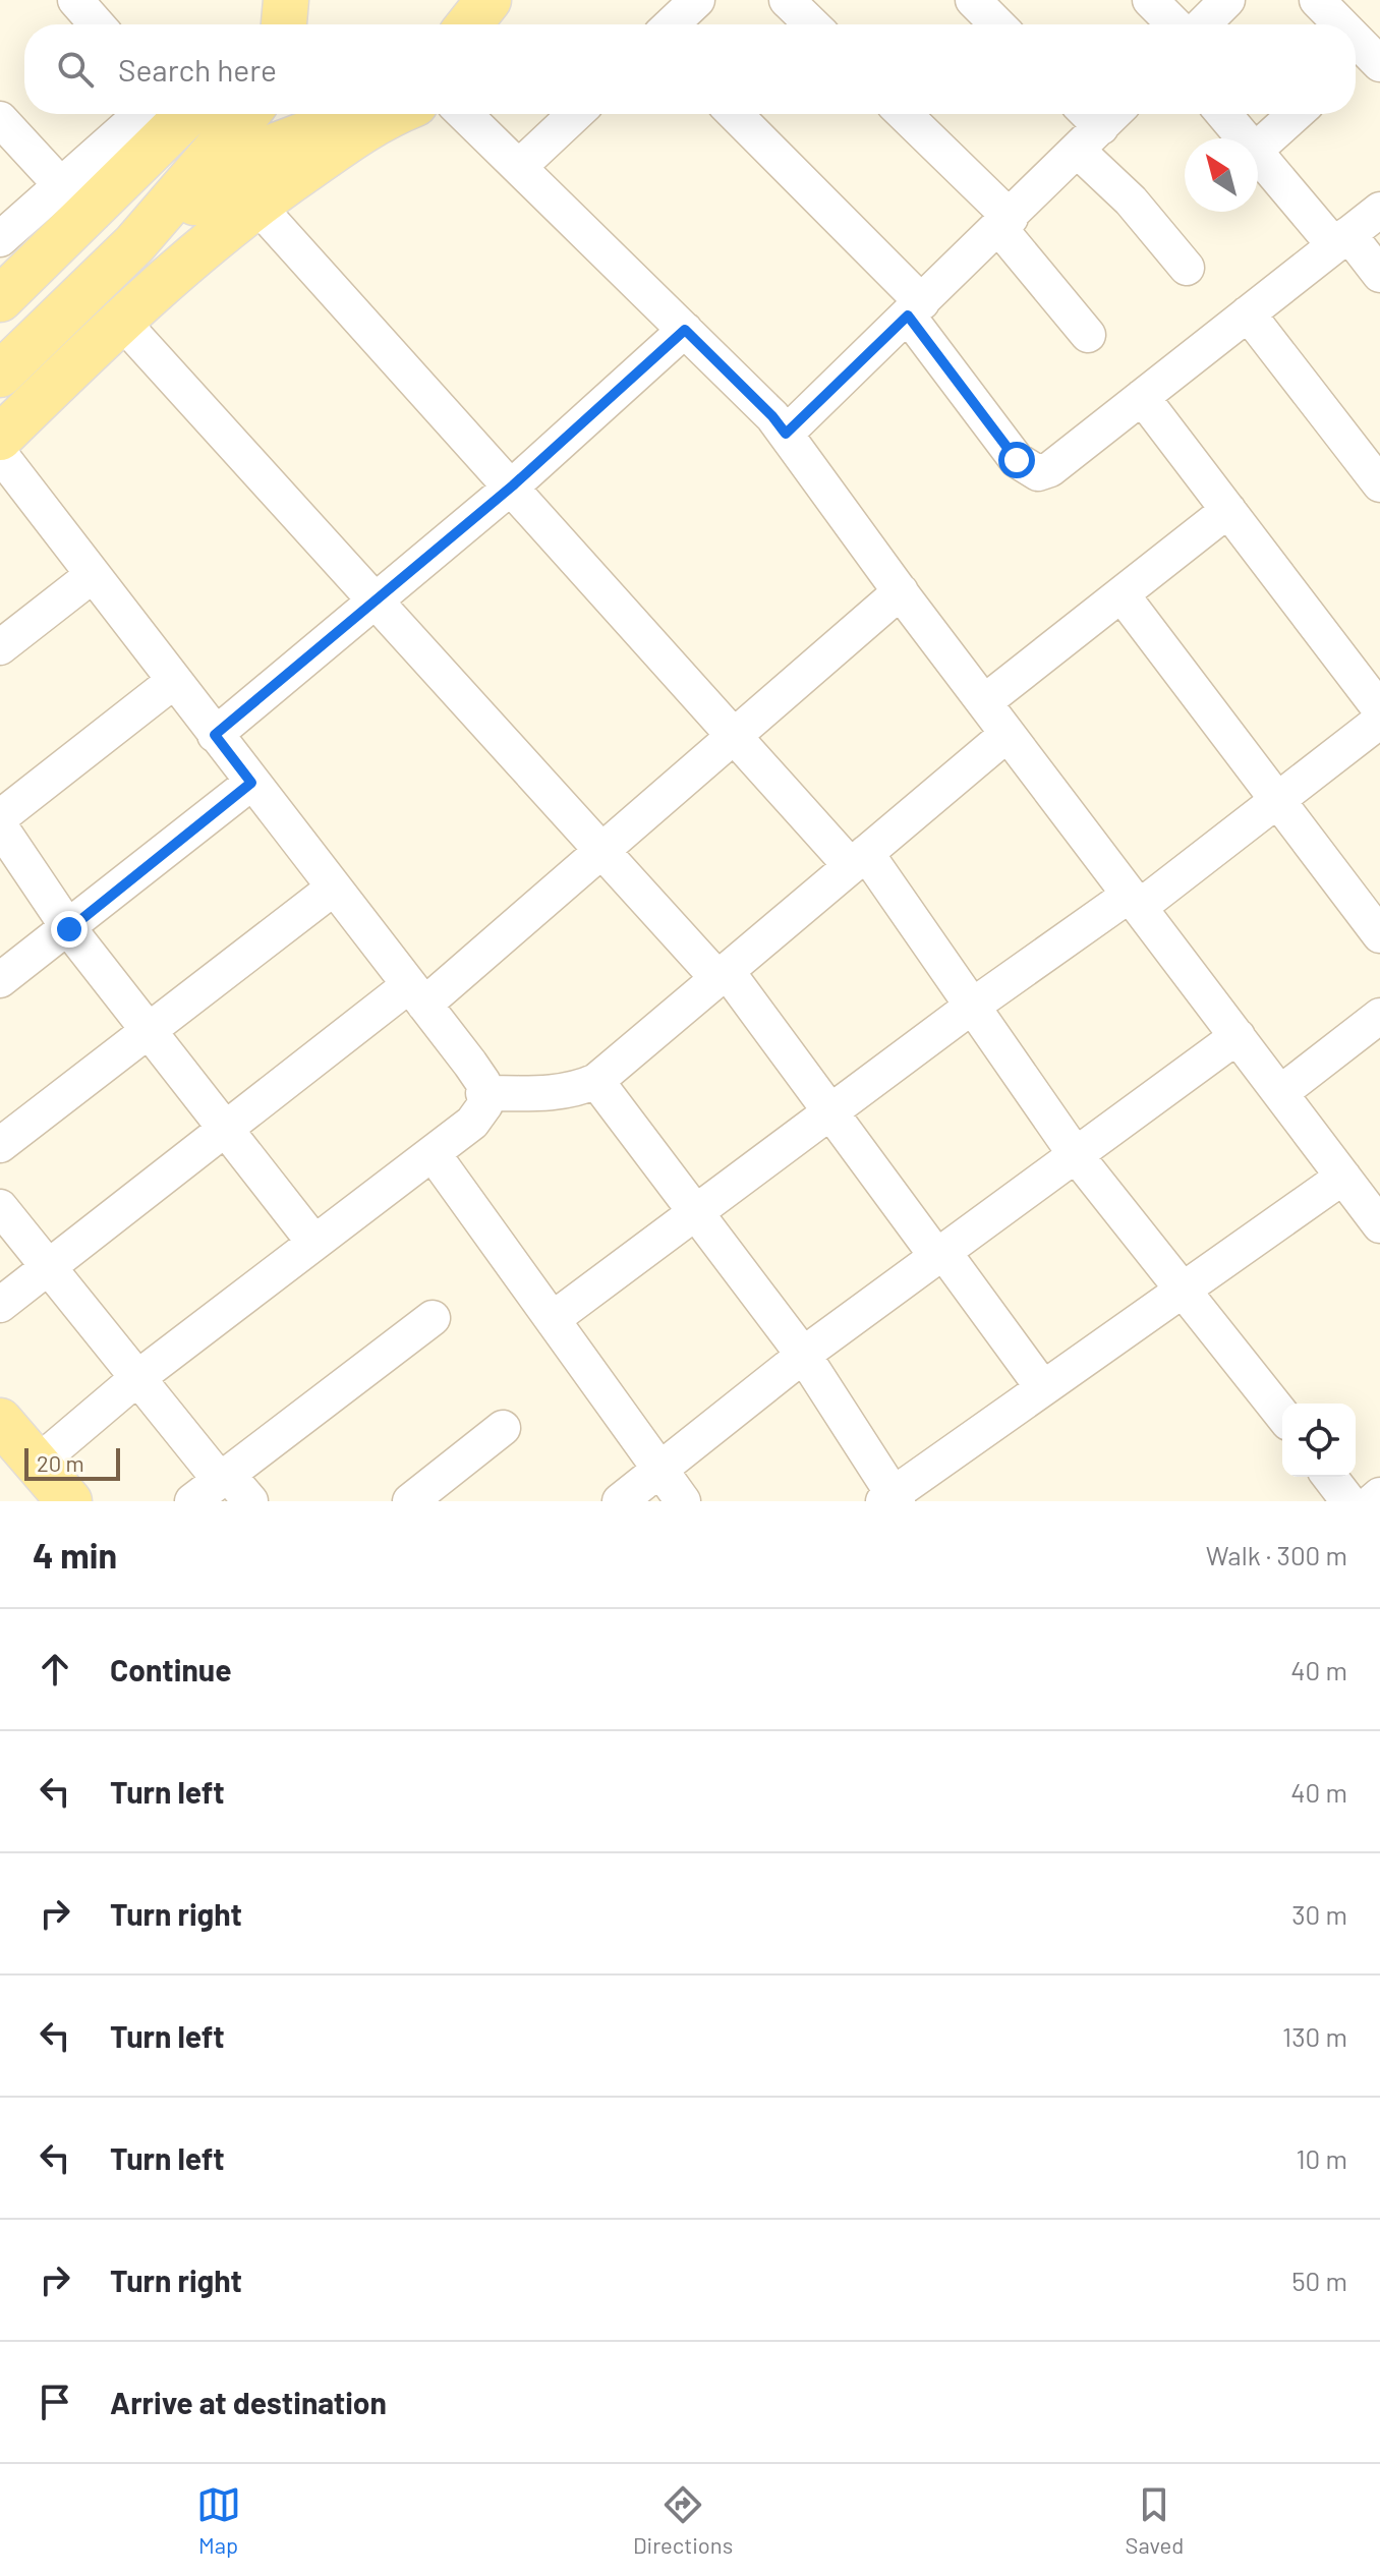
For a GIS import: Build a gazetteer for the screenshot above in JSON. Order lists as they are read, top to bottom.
{
  "scale_bar": "20 m",
  "north": "top left",
  "page": {
    "search": "Search here",
    "scale": "20 m",
    "heading": ["4 min", "Walk · 300 m"],
    "list": [
      ["Continue", "40 m"],
      ["Turn left", "40 m"],
      ["Turn right", "30 m"],
      ["Turn left", "130 m"],
      ["Turn left", "10 m"],
      ["Turn right", "50 m"],
      "Arrive at destination"
    ],
    "nav": ["Map", "Directions", "Saved"]
  }
}
